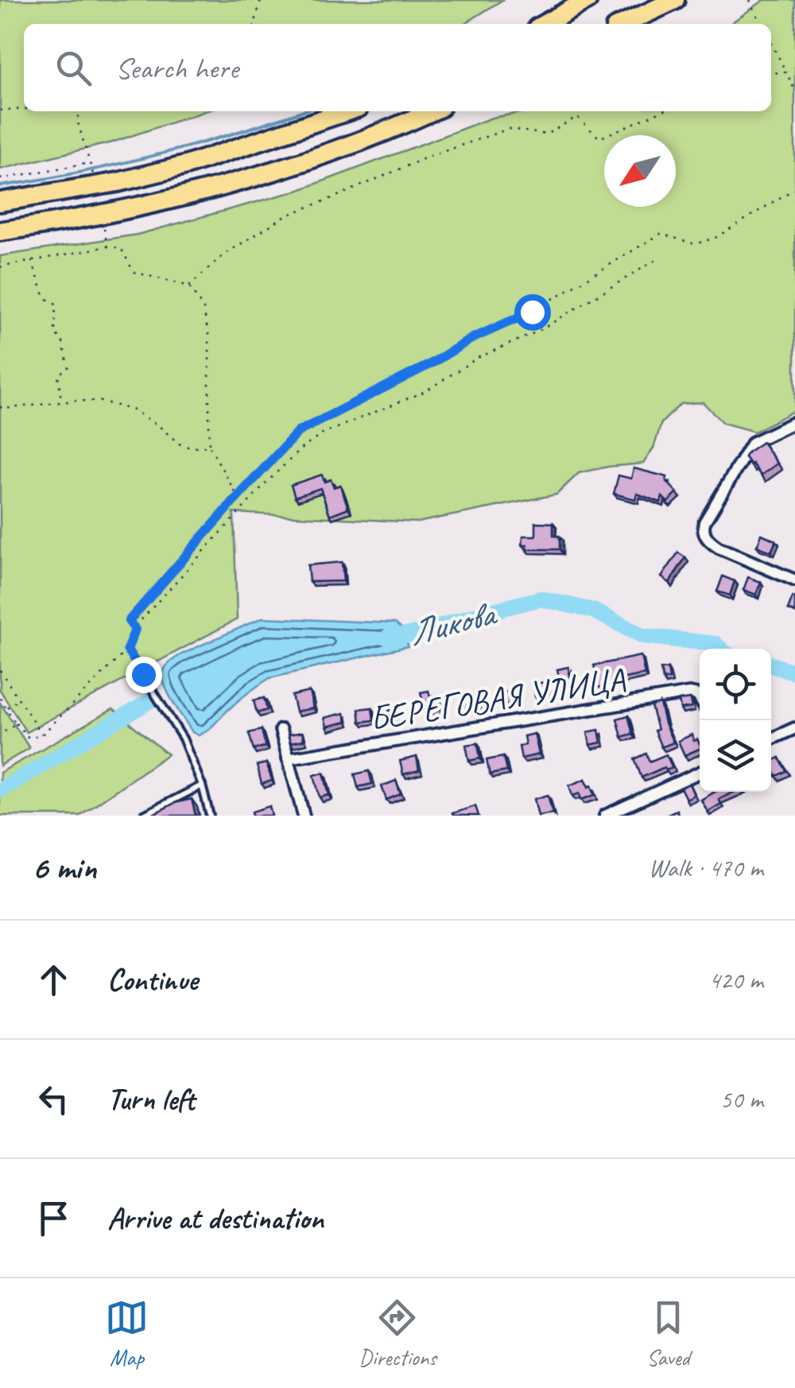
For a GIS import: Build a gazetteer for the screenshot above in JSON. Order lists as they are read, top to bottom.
{
  "streets": {
    "street": ["БЕРЕГОВАЯ УЛИЦА"]
  },
  "water": ["Ликова"],
  "north": "bottom left",
  "page": {
    "search": "Search here",
    "heading": ["6 min", "Walk · 470 m"],
    "list": [
      ["Continue", "420 m"],
      ["Turn left", "50 m"],
      "Arrive at destination"
    ],
    "nav": ["Map", "Directions", "Saved"]
  }
}
